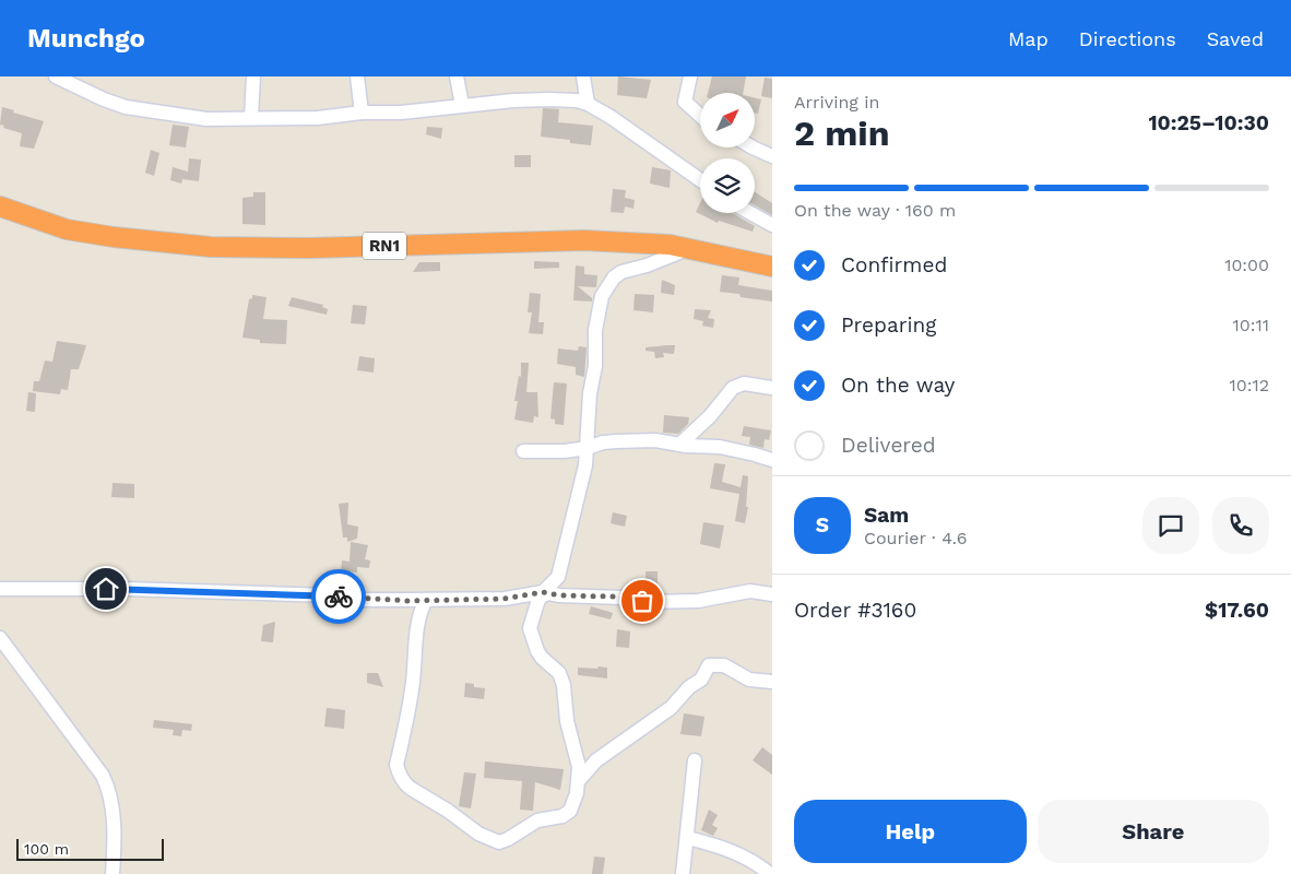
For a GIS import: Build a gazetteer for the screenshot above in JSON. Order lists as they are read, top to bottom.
{
  "streets": {
    "highway": ["RN1"]
  },
  "scale_bar": "100 m",
  "north": "top right",
  "page": {
    "header": "Munchgo",
    "nav": ["Map", "Directions", "Saved"],
    "heading": ["2 min", "Arriving in", "10:25–10:30"],
    "panel": [
      "Sam",
      "Courier · 4.6",
      "Order #3160",
      "$17.60"
    ],
    "bar": "On the way · 160 m",
    "list": [
      ["Confirmed", "10:00"],
      ["Preparing", "10:11"],
      ["On the way", "10:12"],
      "Delivered"
    ],
    "round": "S",
    "buttons": ["Help", "Share"],
    "scale": "100 m"
  }
}
